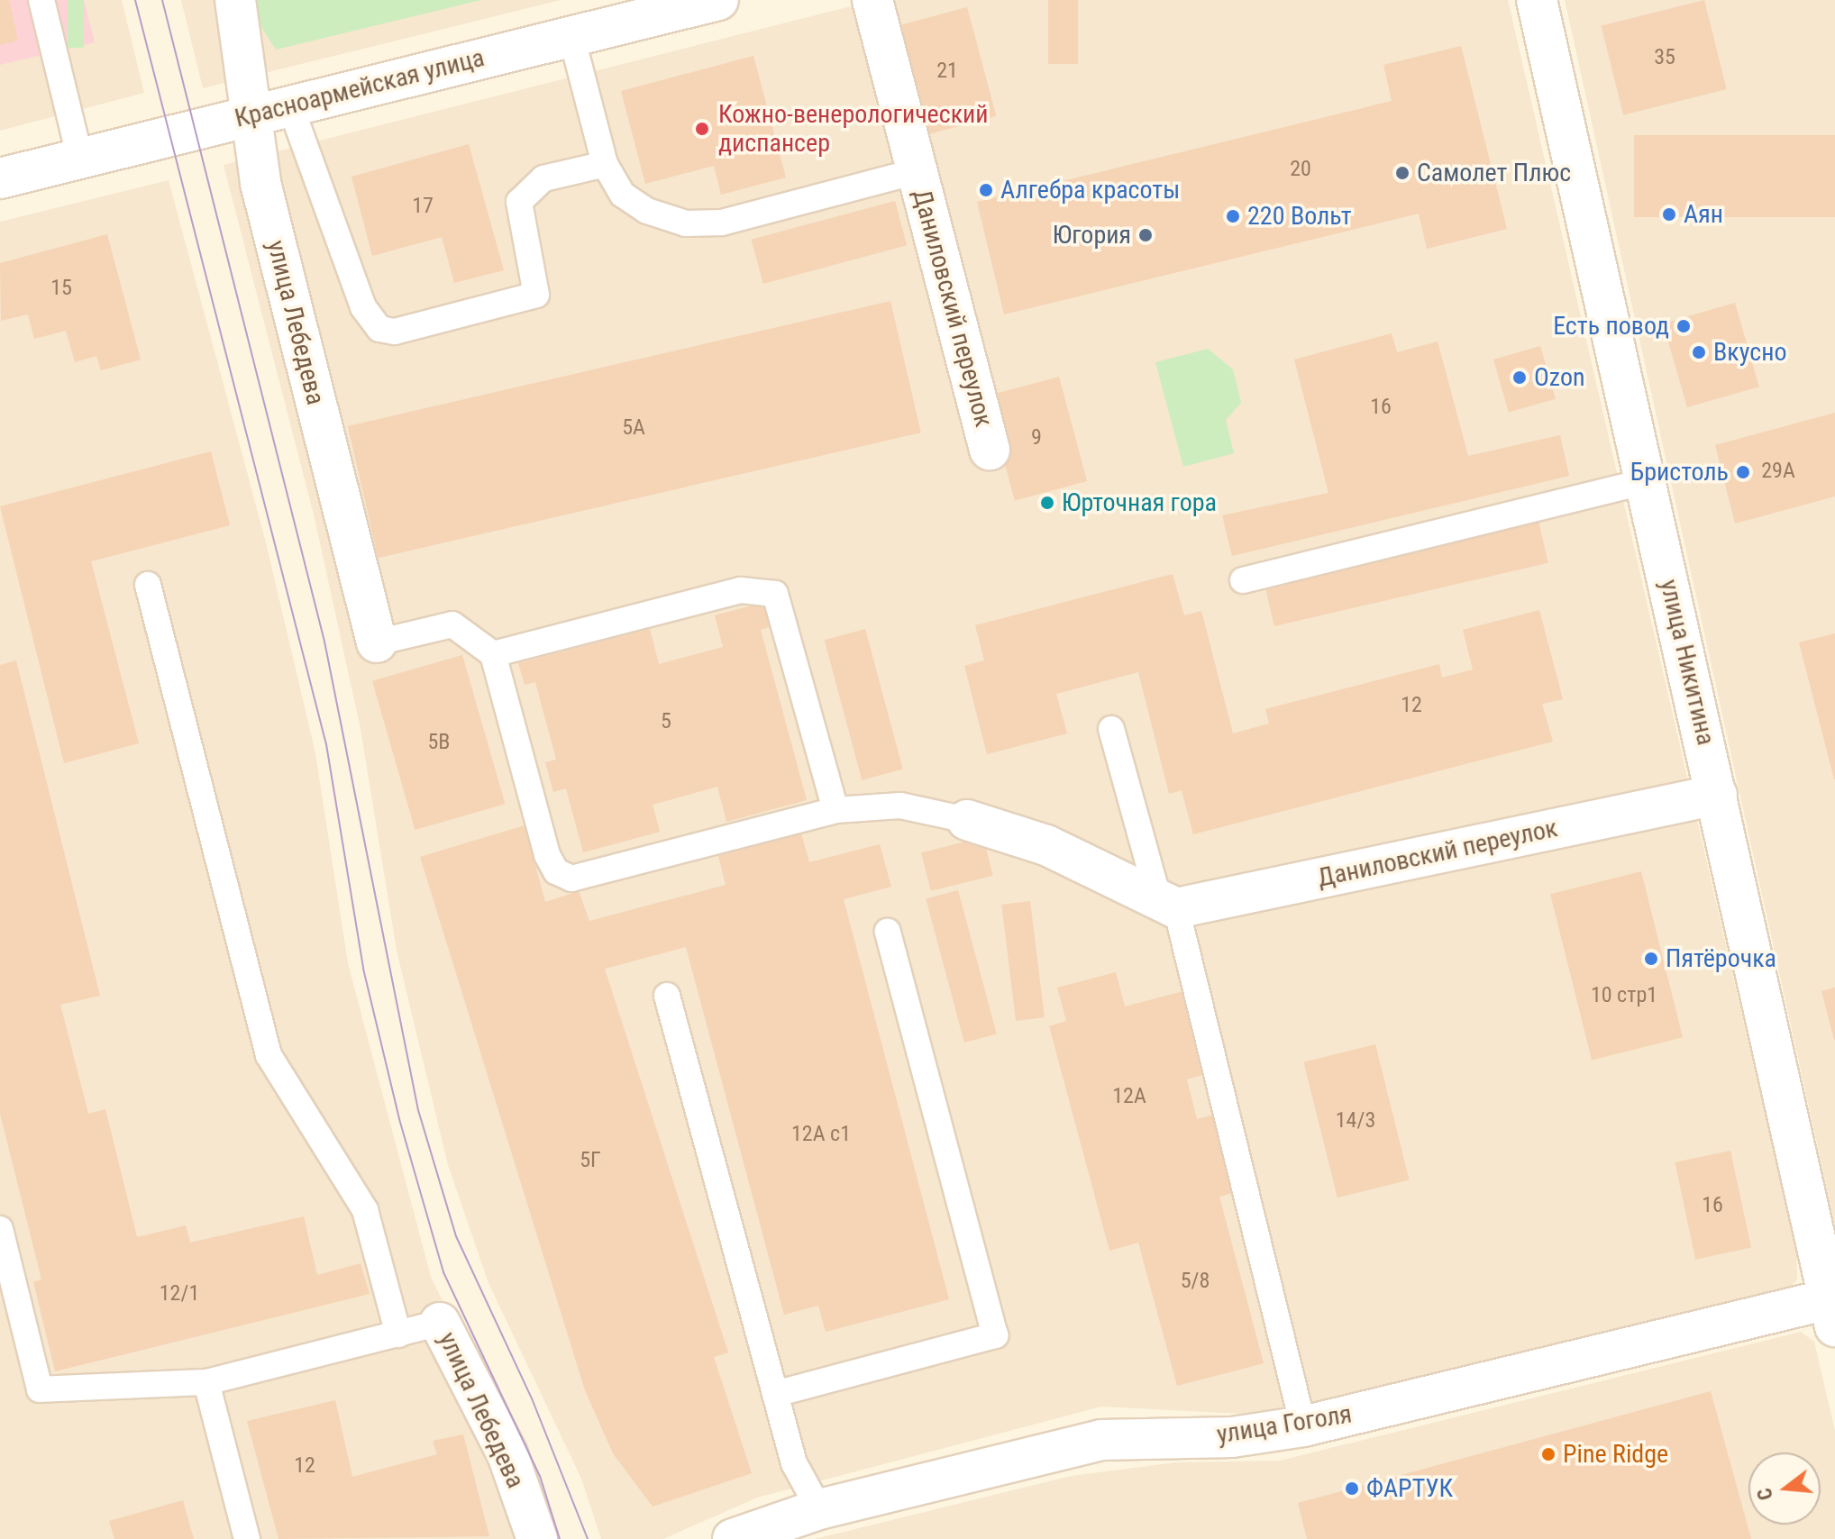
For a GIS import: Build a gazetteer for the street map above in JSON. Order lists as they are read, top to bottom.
{
  "streets": {
    "street": [
      "Красноармейская улица",
      "Даниловский переулок",
      "улица Лебедева",
      "улица Никитина",
      "улица Гоголя"
    ]
  },
  "crossings": [
    ["Красноармейская улица", "улица Лебедева"],
    ["Даниловский переулок", "улица Никитина"],
    ["улица Никитина", "улица Гоголя"]
  ],
  "places": [
    "Кожно-венерологический диспансер",
    "Самолет Плюс",
    "Алгебра красоты",
    "Аян",
    "220 Вольт",
    "Югория",
    "Есть повод",
    "Вкусно",
    "Ozon",
    "Бристоль",
    "Юрточная гора",
    "Пятёрочка",
    "Pine Ridge",
    "ФАРТУК"
  ],
  "house_numbers": [
    "35",
    "21",
    "20",
    "17",
    "15",
    "16",
    "5А",
    "9",
    "29А",
    "12",
    "5",
    "5В",
    "10 стр1",
    "12А",
    "14/3",
    "12А с1",
    "5Г",
    "16",
    "5/8",
    "12/1",
    "12"
  ],
  "north": "left"
}
